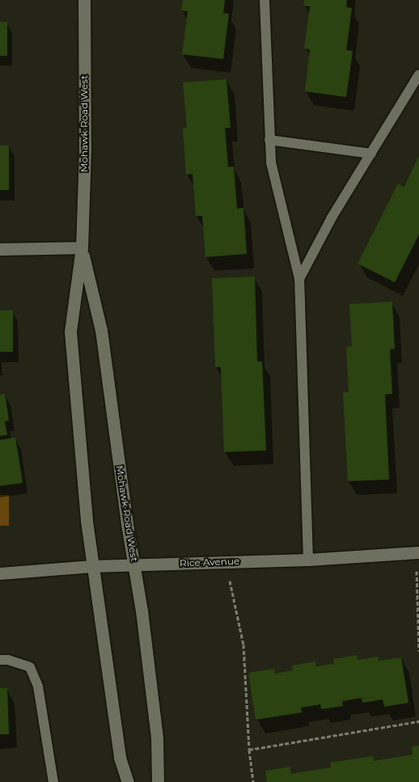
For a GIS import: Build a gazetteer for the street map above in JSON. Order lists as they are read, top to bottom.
{
  "streets": {
    "main road": ["Mohawk Road West", "Rice Avenue"]
  },
  "crossings": [
    ["Mohawk Road West", "Rice Avenue"]
  ]
}
